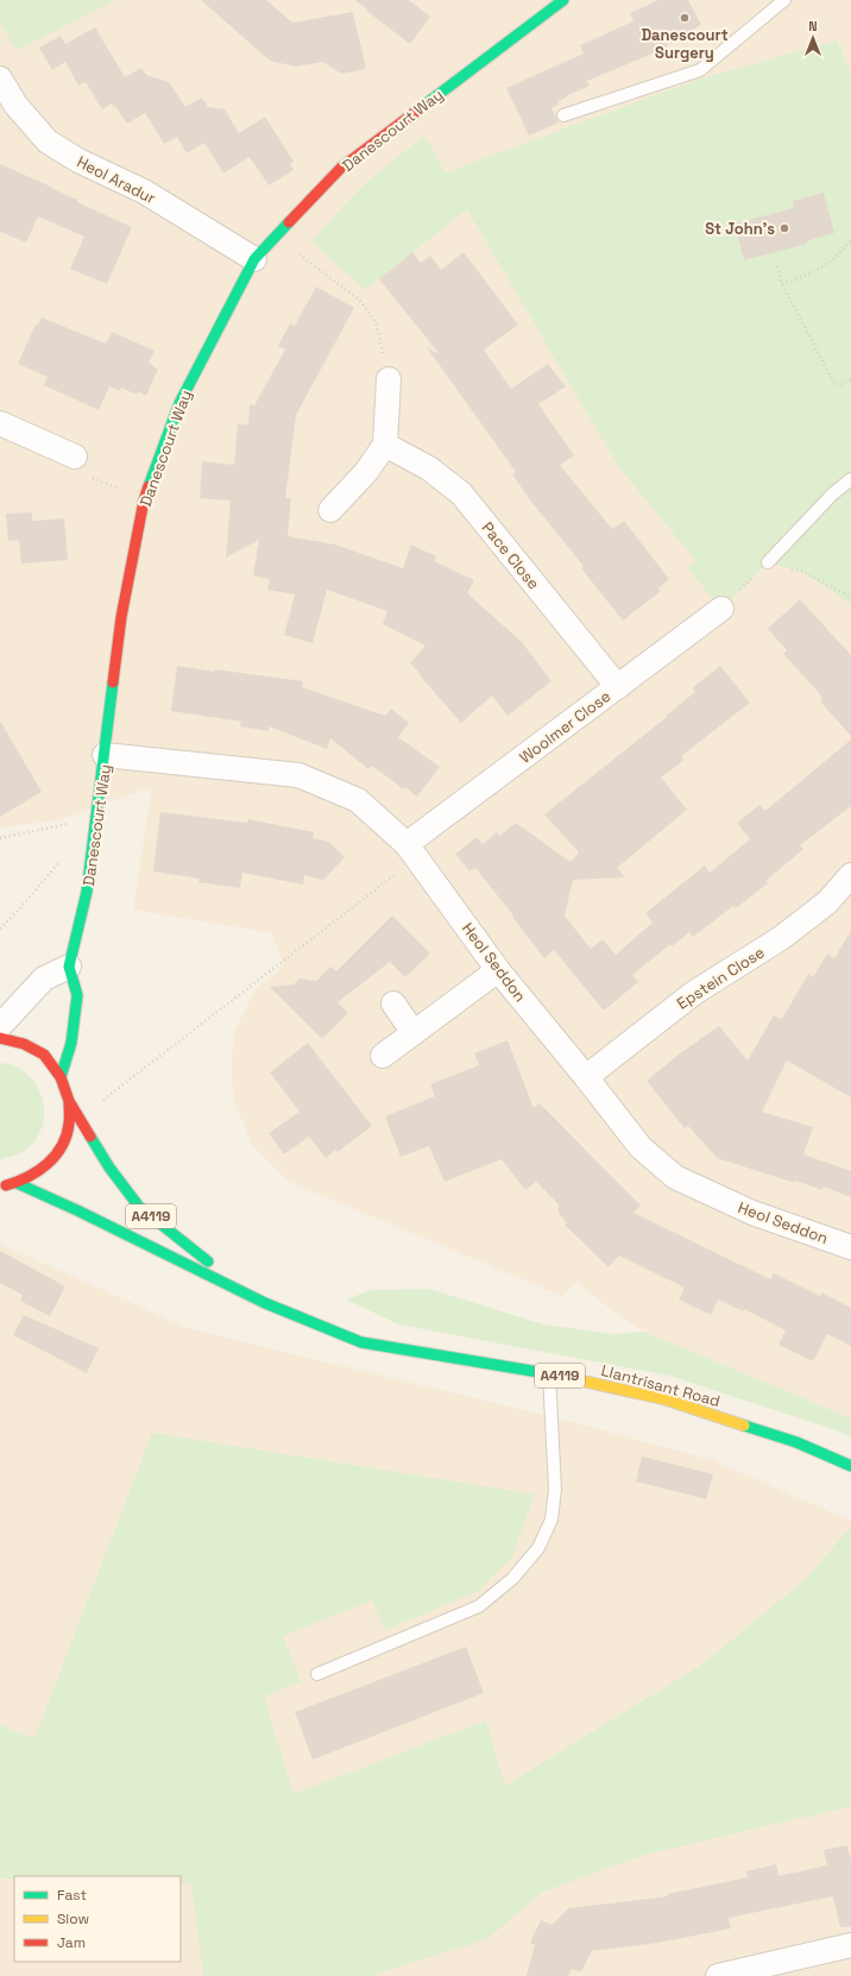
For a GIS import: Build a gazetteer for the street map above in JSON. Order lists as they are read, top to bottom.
{
  "streets": {
    "main road": ["Danescourt Way", "A4119", "Llantrisant Road"],
    "street": [
      "Heol Aradur",
      "Pace Close",
      "Woolmer Close",
      "Heol Seddon",
      "Epstein Close"
    ]
  },
  "crossings": [
    ["Danescourt Way", "Heol Aradur"],
    ["Danescourt Way", "Heol Seddon"],
    ["Danescourt Way", "Llantrisant Road"],
    ["Pace Close", "Woolmer Close"],
    ["Woolmer Close", "Heol Seddon"],
    ["Heol Seddon", "Epstein Close"]
  ],
  "places": ["Danescourt Surgery", "St John's"],
  "legend": ["Fast", "Slow", "Jam"],
  "north": "top"
}
